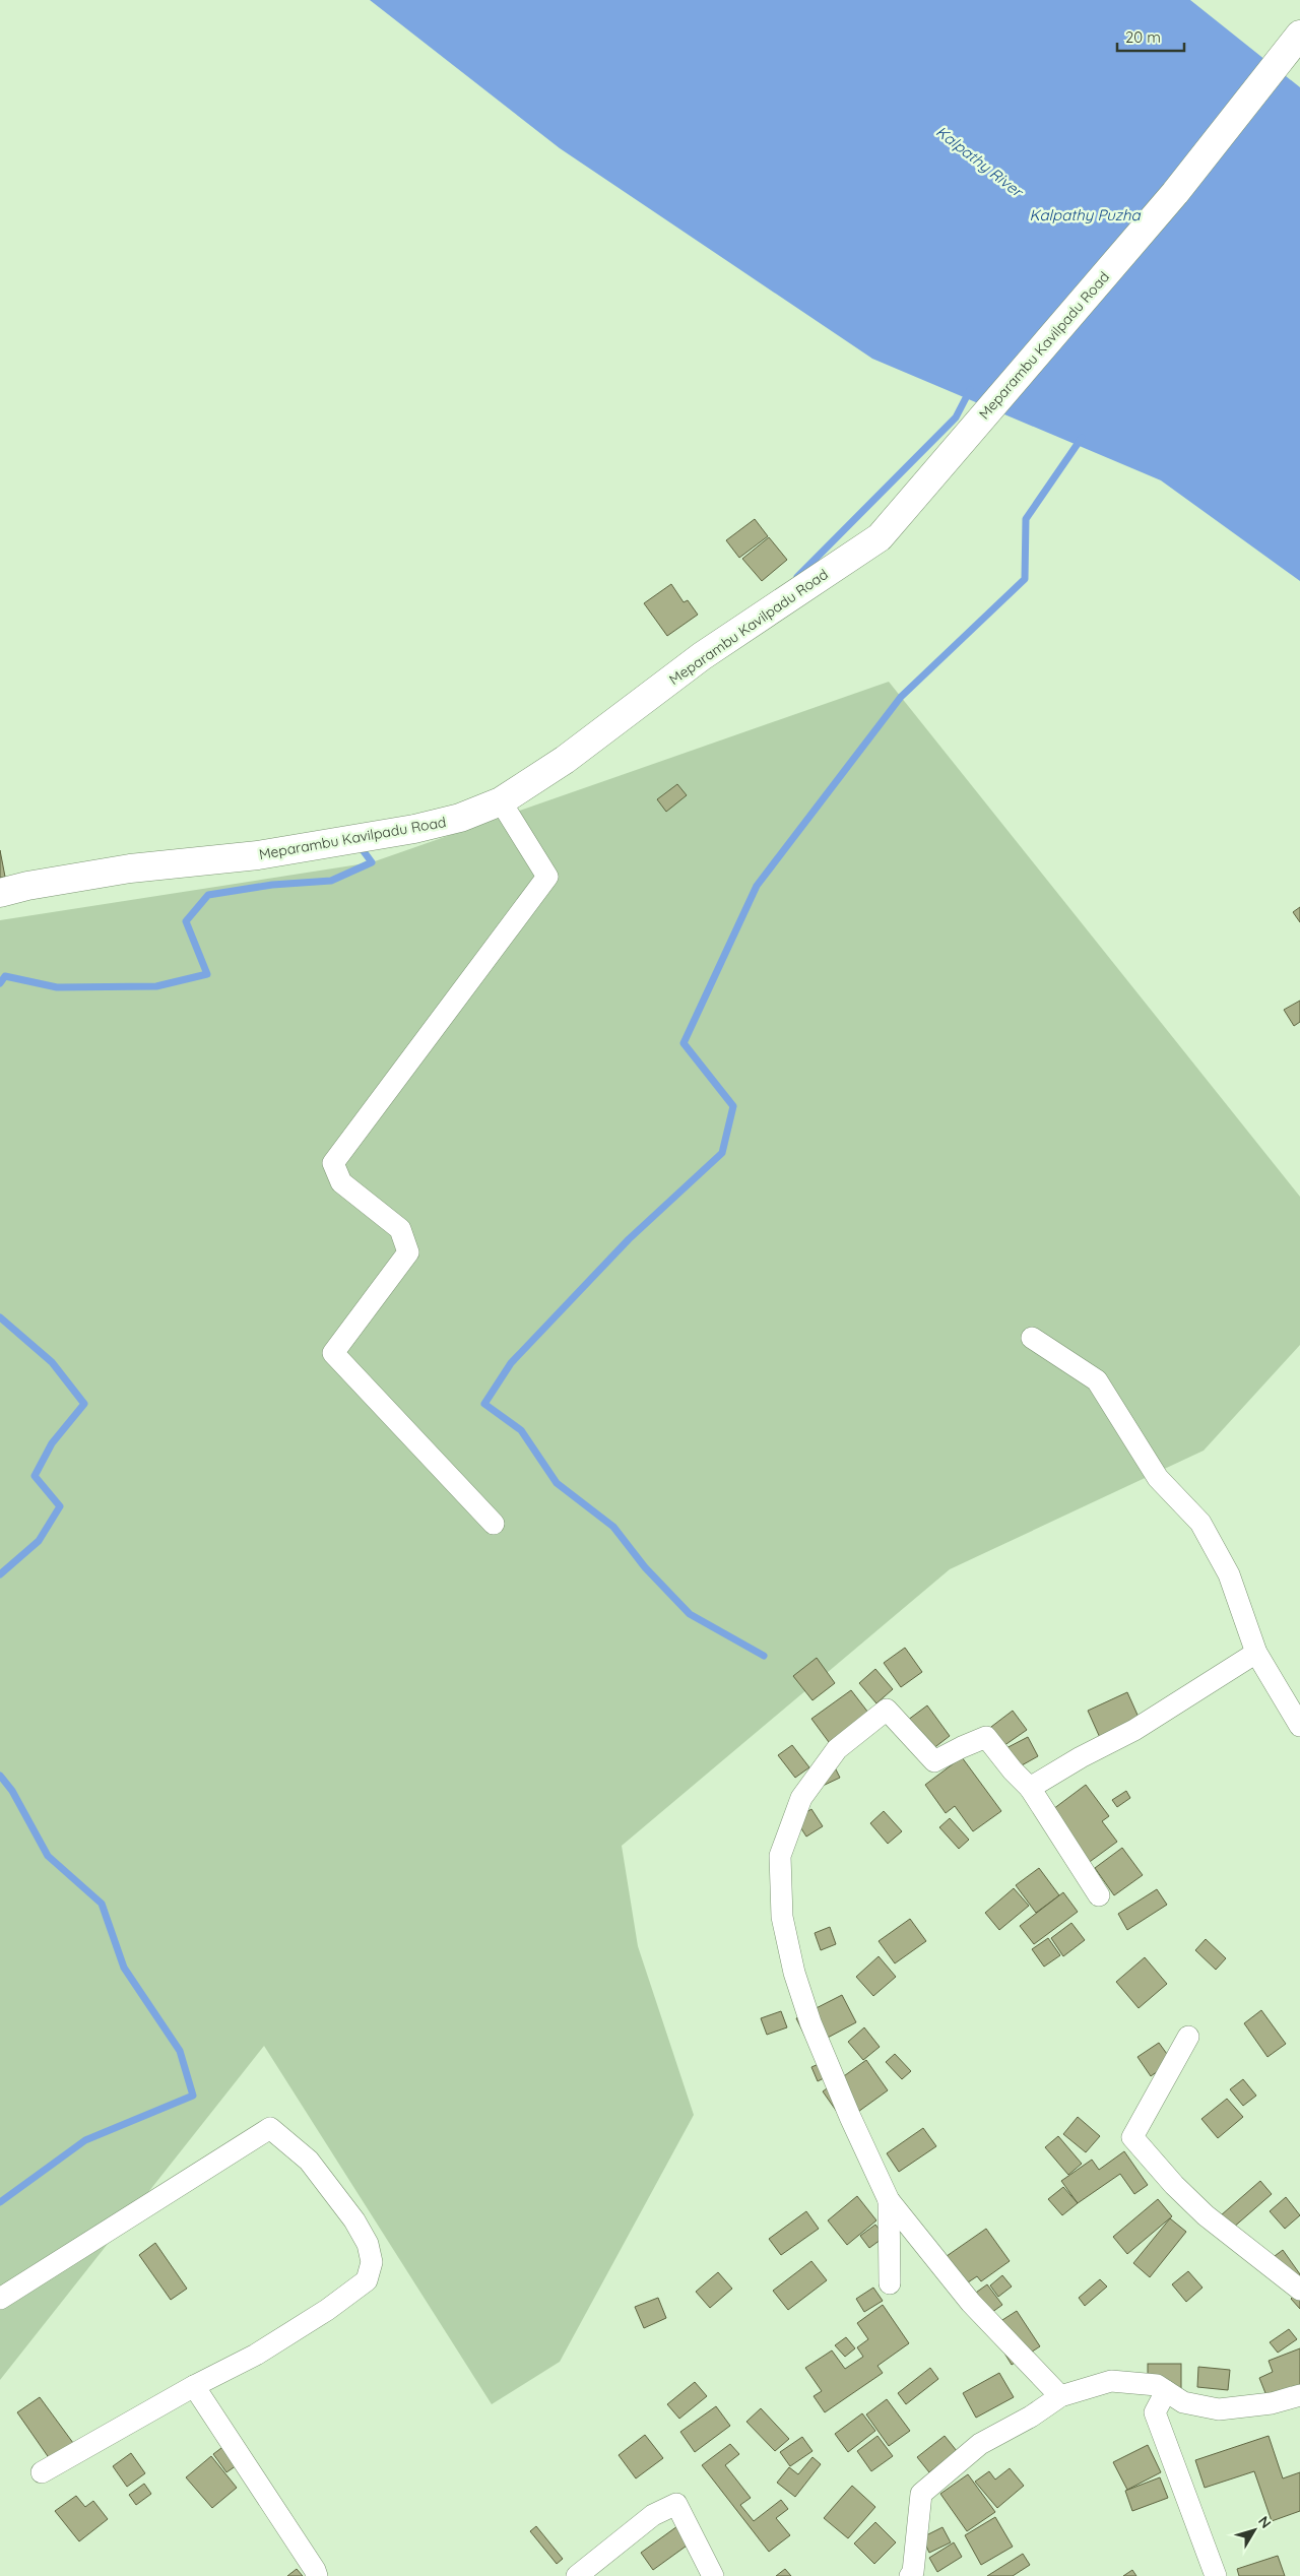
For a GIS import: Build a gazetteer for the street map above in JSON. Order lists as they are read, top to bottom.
{
  "streets": {
    "main road": ["Meparambu Kavilpadu Road"]
  },
  "water": ["Kalpathy River", "Kalpathy Puzha"],
  "scale_bar": "20 m",
  "north": "top right"
}
